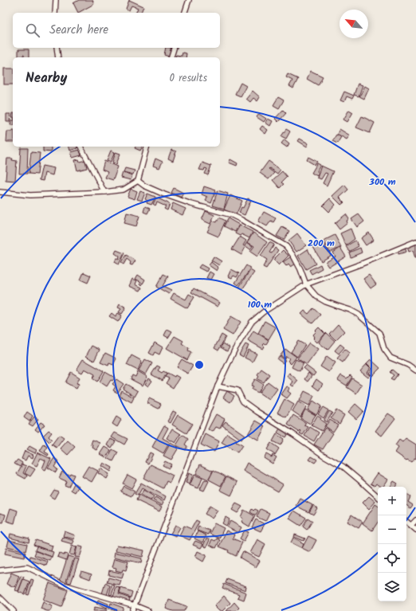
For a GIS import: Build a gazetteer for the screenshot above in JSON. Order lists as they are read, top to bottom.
{
  "north": "top left",
  "page": {
    "search": "Search here",
    "heading": ["Nearby", "0 results"],
    "map_buttons": ["+", "−"]
  },
  "rings": ["300 m", "200 m", "100 m"]
}
